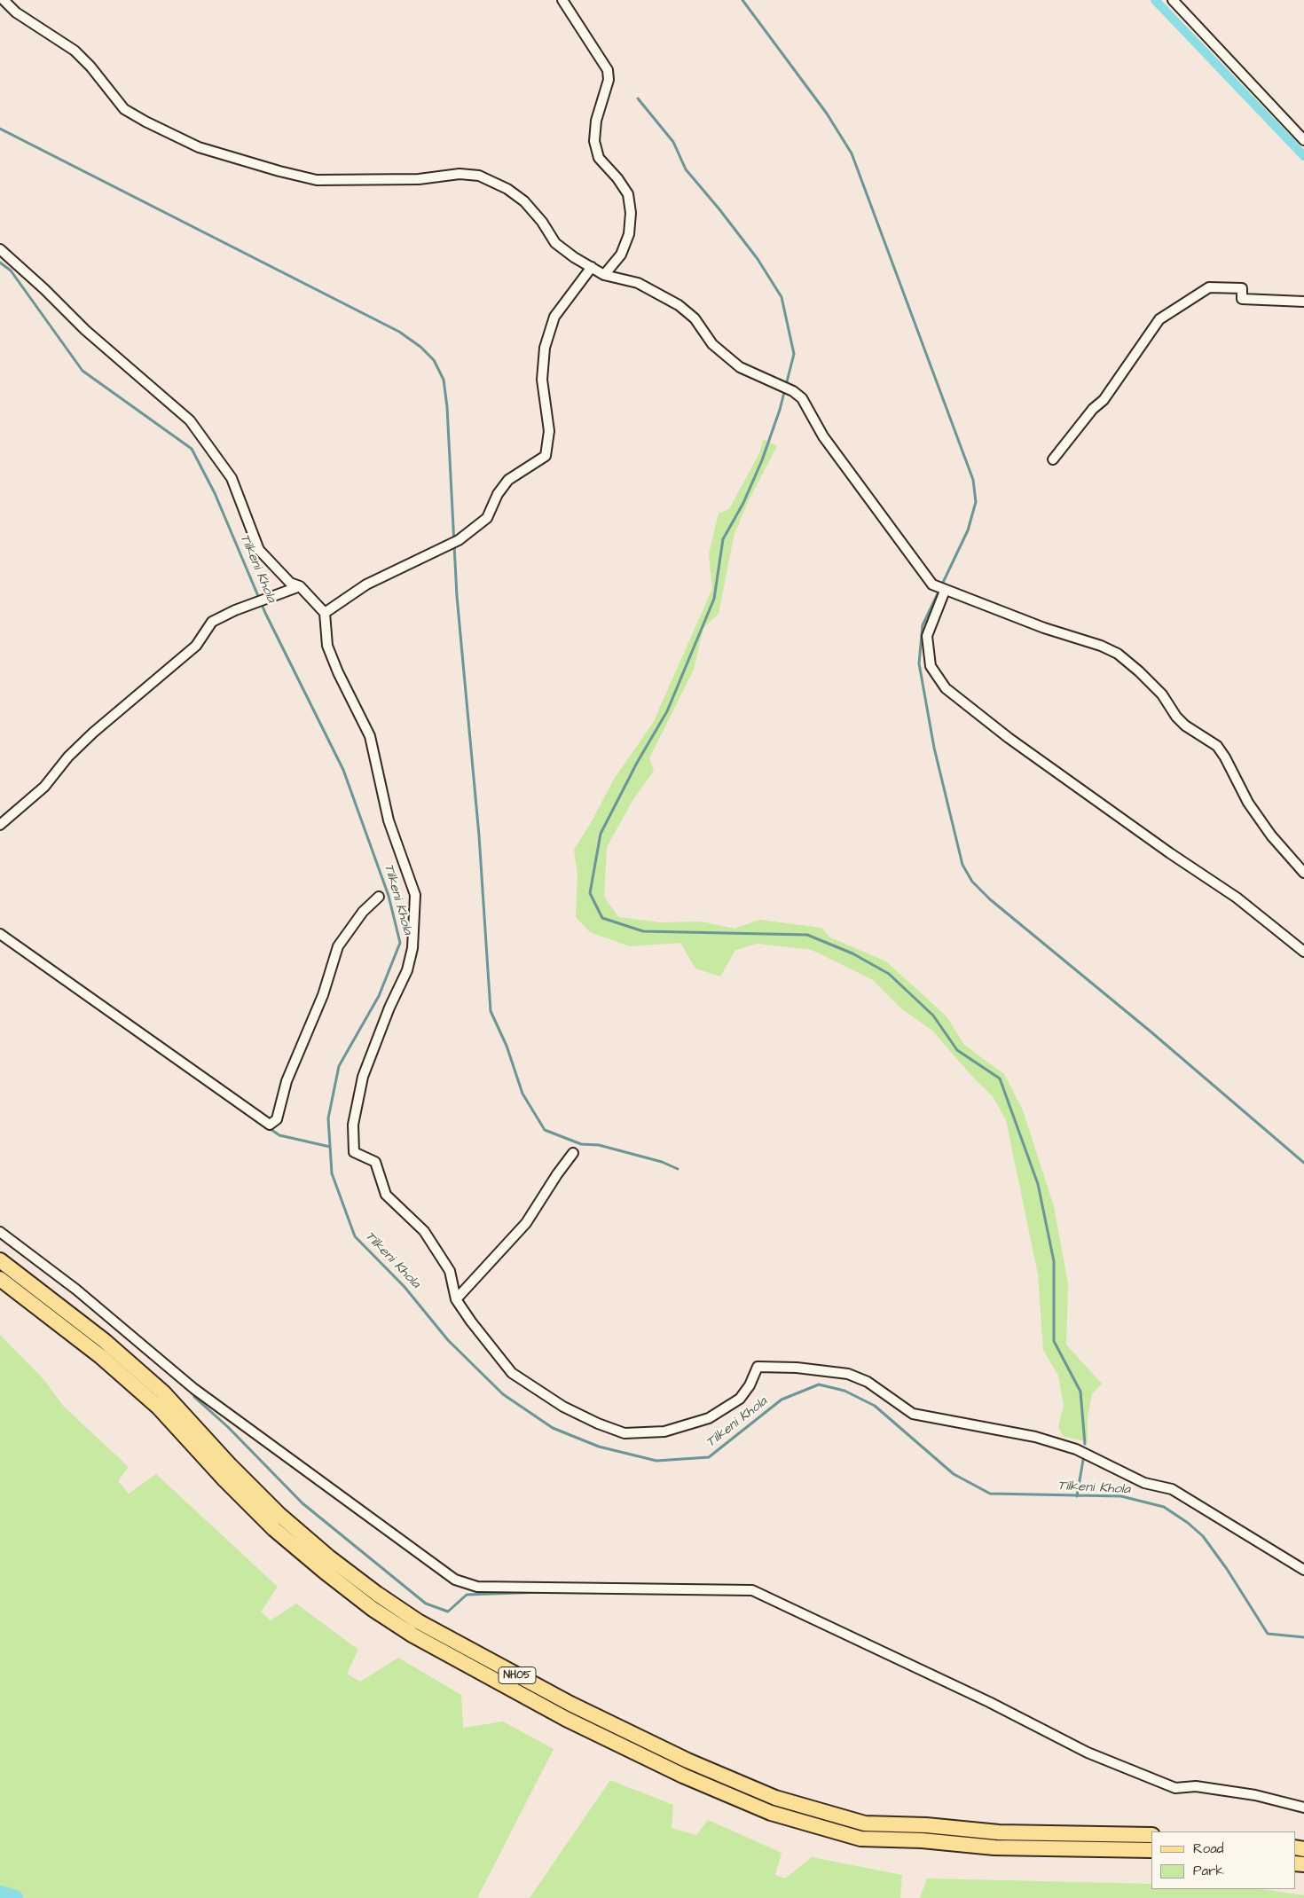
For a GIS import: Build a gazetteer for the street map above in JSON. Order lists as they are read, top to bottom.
{
  "streets": {
    "main road": ["NH05"]
  },
  "water": ["Tilkeni Khola"],
  "legend": ["Road", "Park"]
}
